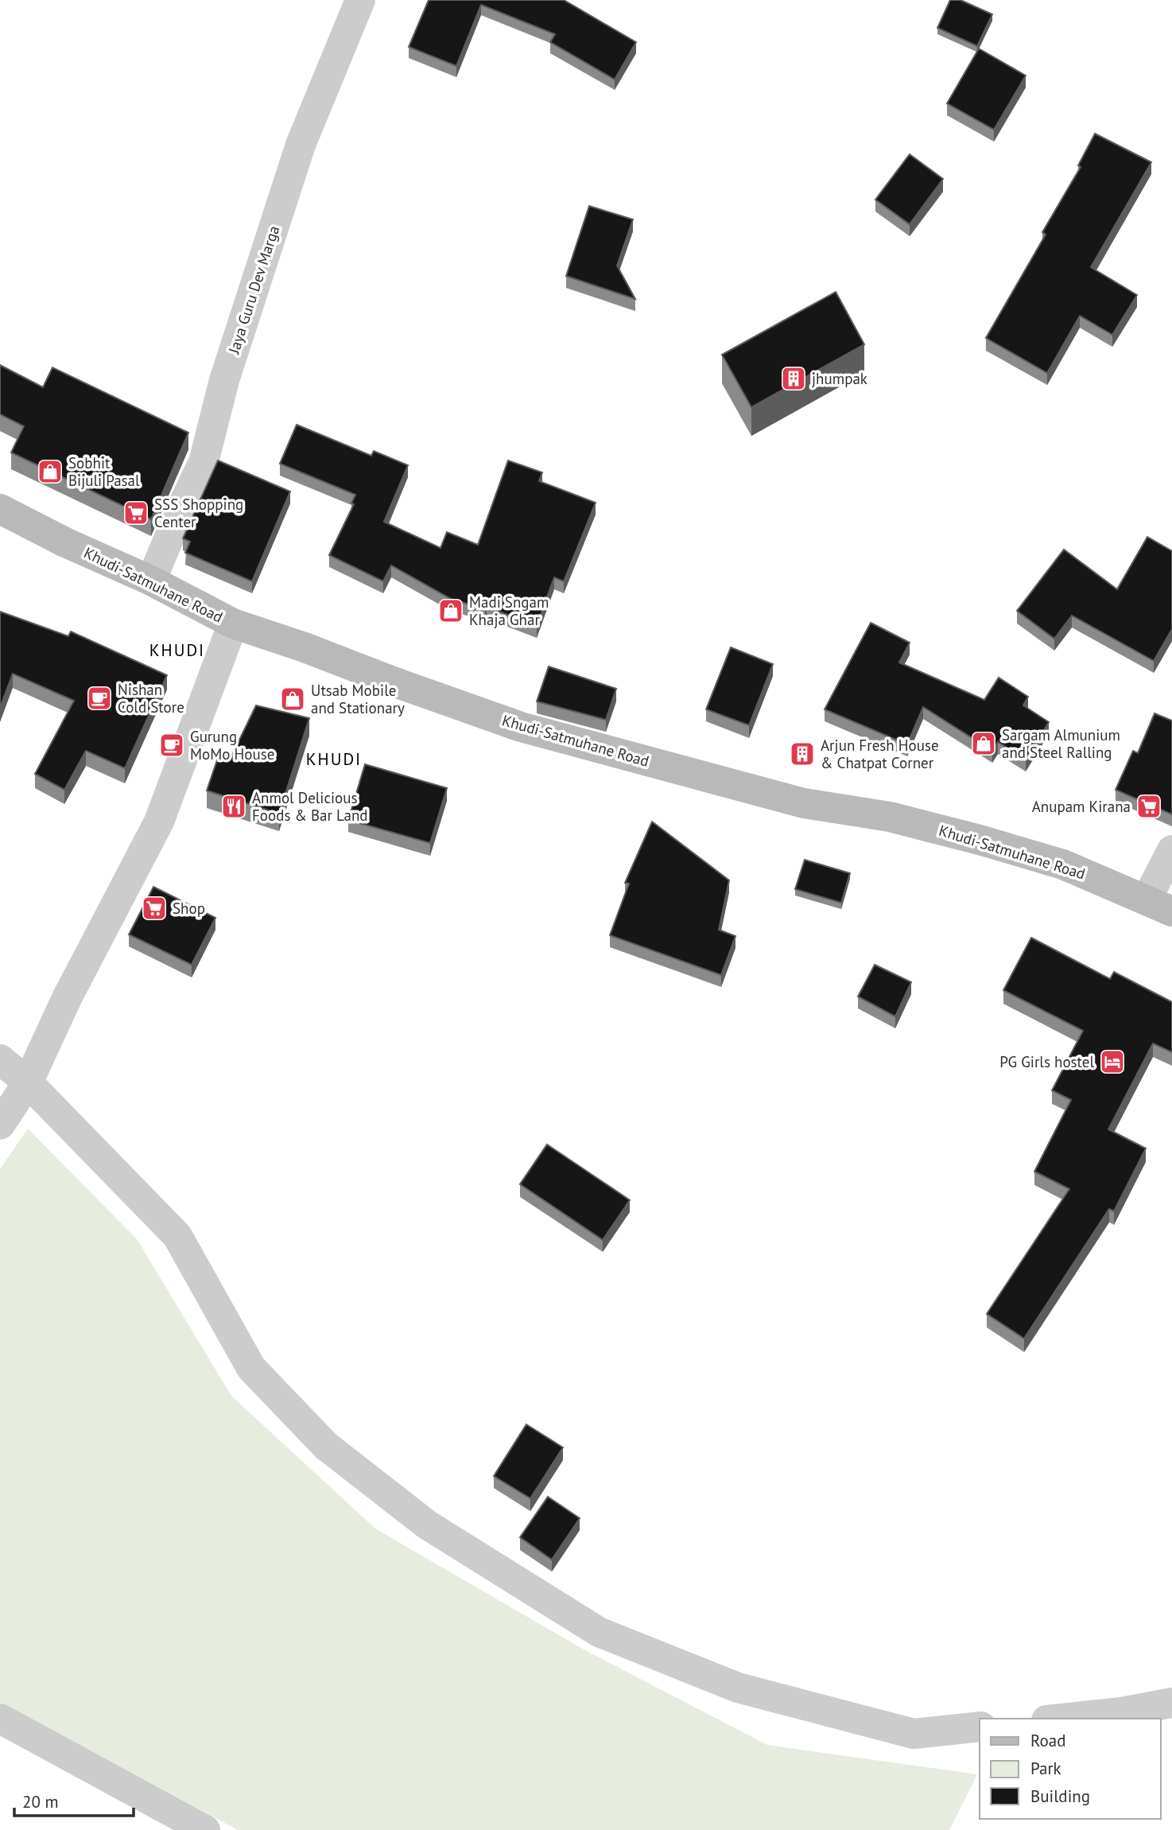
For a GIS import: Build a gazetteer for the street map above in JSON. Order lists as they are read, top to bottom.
{
  "streets": {
    "main road": ["Khudi-Satmuhane Road"],
    "street": ["Jaya Guru Dev Marga"]
  },
  "crossings": [
    ["Jaya Guru Dev Marga", "Khudi-Satmuhane Road"]
  ],
  "districts": ["KHUDI", "KHUDI"],
  "places": {
    "building": ["jhumpak", "Arjun Fresh House & Chatpat Corner"],
    "shop": [
      "Sobhit Bijuli Pasal",
      "Madi Sngam Khaja Ghar",
      "Utsab Mobile and Stationary",
      "Sargam Almunium and Steel Ralling"
    ],
    "supermarket": ["SSS Shopping Center", "Anupam Kirana", "Shop"],
    "cafe": ["Nishan Cold Store", "Gurung MoMo House"],
    "restaurant": ["Anmol Delicious Foods & Bar Land"],
    "hotel": ["PG Girls hostel"]
  },
  "legend": ["Road", "Park", "Building"],
  "scale_bar": "20 m"
}
